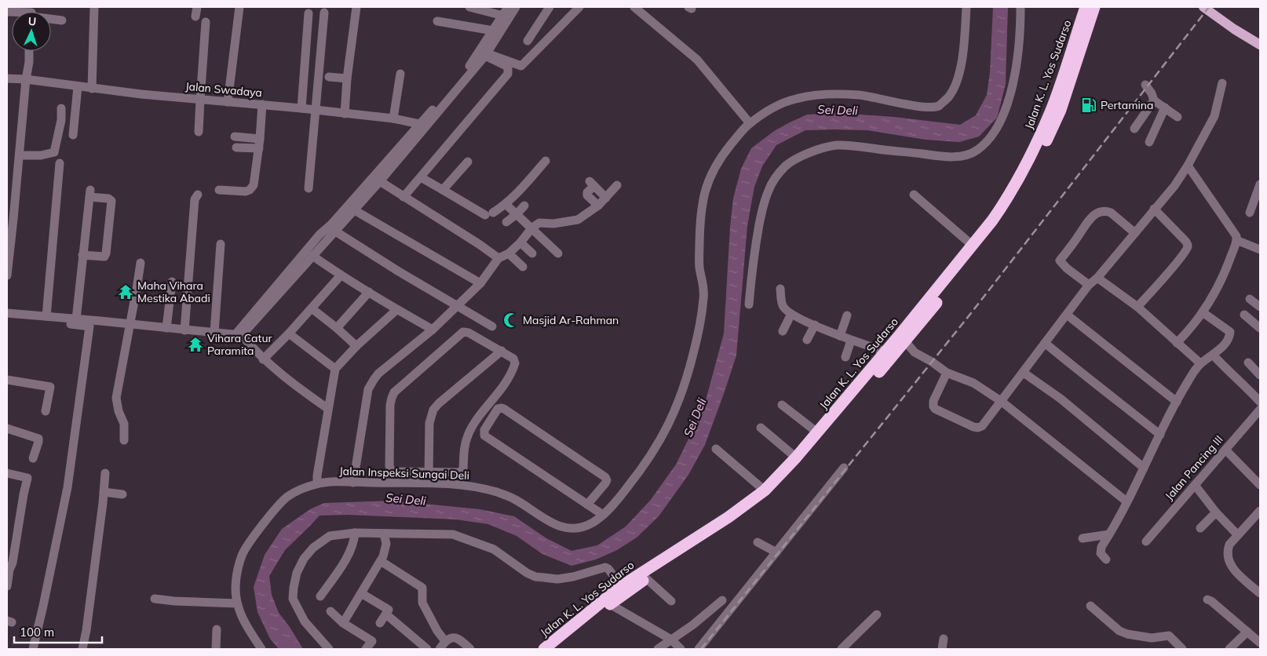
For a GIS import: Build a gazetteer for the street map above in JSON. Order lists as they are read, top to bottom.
{
  "streets": {
    "highway": ["Jalan K. L. Yos Sudarso"],
    "street": ["Jalan Swadaya", "Jalan Pancing III", "Jalan Inspeksi Sungai Deli"]
  },
  "water": ["Sei Deli"],
  "places": {
    "fuel station": ["Pertamina"],
    "temple": ["Maha Vihara Mestika Abadi", "Vihara Catur Paramita"],
    "mosque": ["Masjid Ar-Rahman"]
  },
  "scale_bar": "100 m",
  "north": "top"
}
